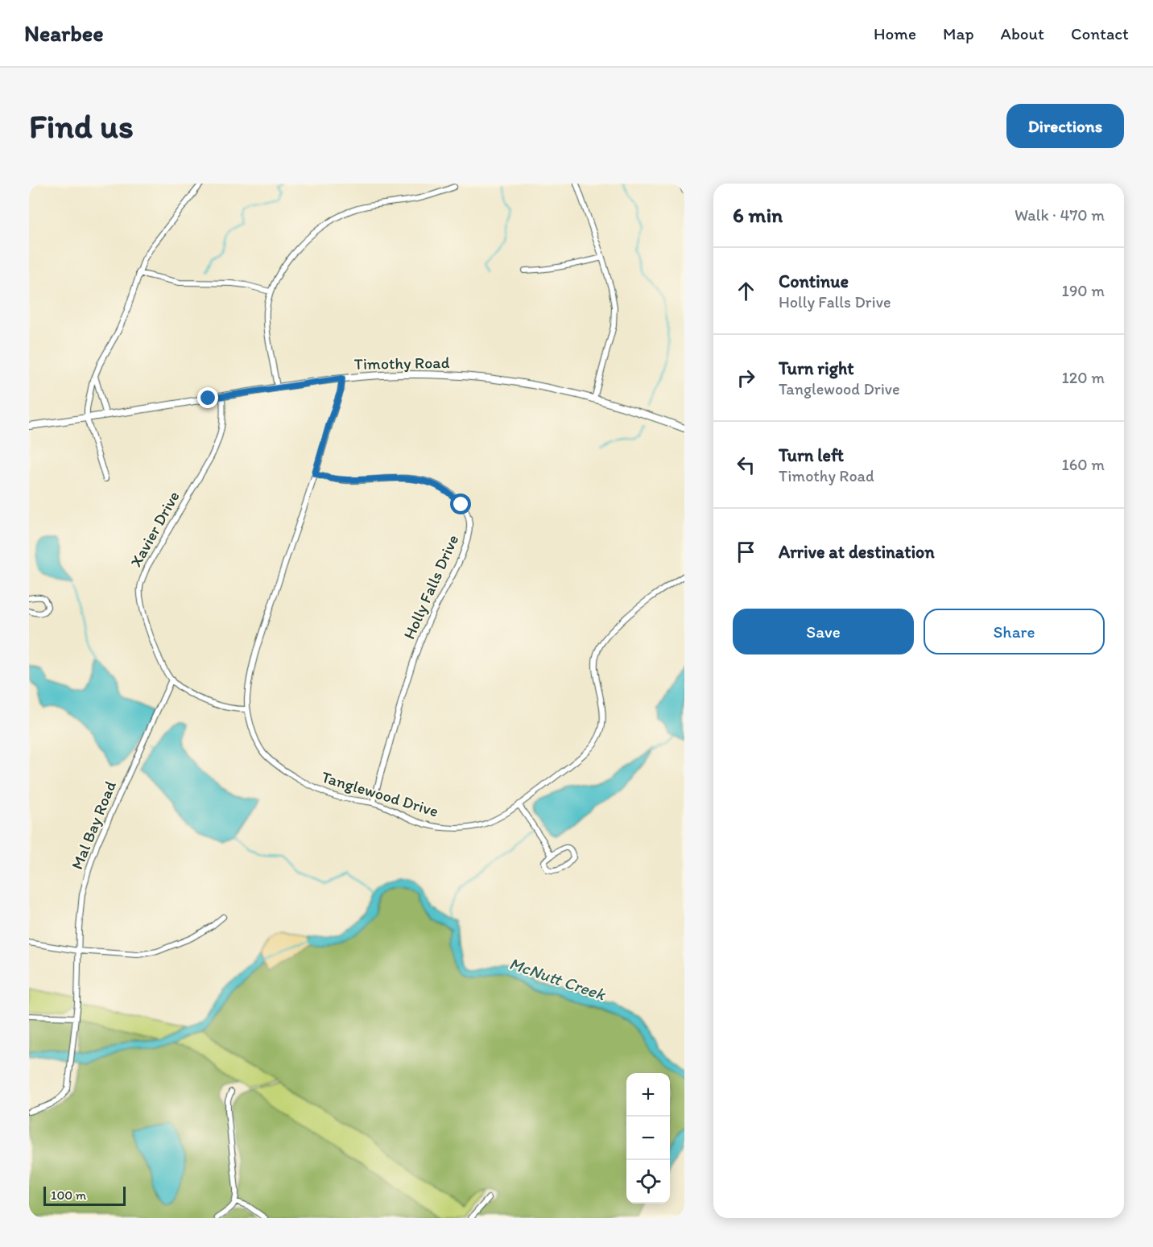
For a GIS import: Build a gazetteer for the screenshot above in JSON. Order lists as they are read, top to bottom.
{
  "streets": {
    "main road": ["Timothy Road"],
    "street": [
      "Xavier Drive",
      "Holly Falls Drive",
      "Tanglewood Drive",
      "Mal Bay Road"
    ]
  },
  "crossings": [
    ["Timothy Road", "Xavier Drive"],
    ["Timothy Road", "Tanglewood Drive"],
    ["Xavier Drive", "Tanglewood Drive"],
    ["Xavier Drive", "Mal Bay Road"],
    ["Holly Falls Drive", "Tanglewood Drive"]
  ],
  "water": ["McNutt Creek"],
  "scale_bar": "100 m",
  "page": {
    "header": "Nearbee",
    "nav": [
      "Home",
      "Map",
      "About",
      "Contact"
    ],
    "buttons": [
      "Directions",
      ["Save", "Share"]
    ],
    "title": "Find us",
    "heading": ["6 min", "Walk · 470 m"],
    "list": [
      ["Continue", "Holly Falls Drive", "190 m"],
      ["Turn right", "Tanglewood Drive", "120 m"],
      ["Turn left", "Timothy Road", "160 m"],
      "Arrive at destination"
    ],
    "map_buttons": ["+", "−"],
    "scale": "100 m"
  }
}
